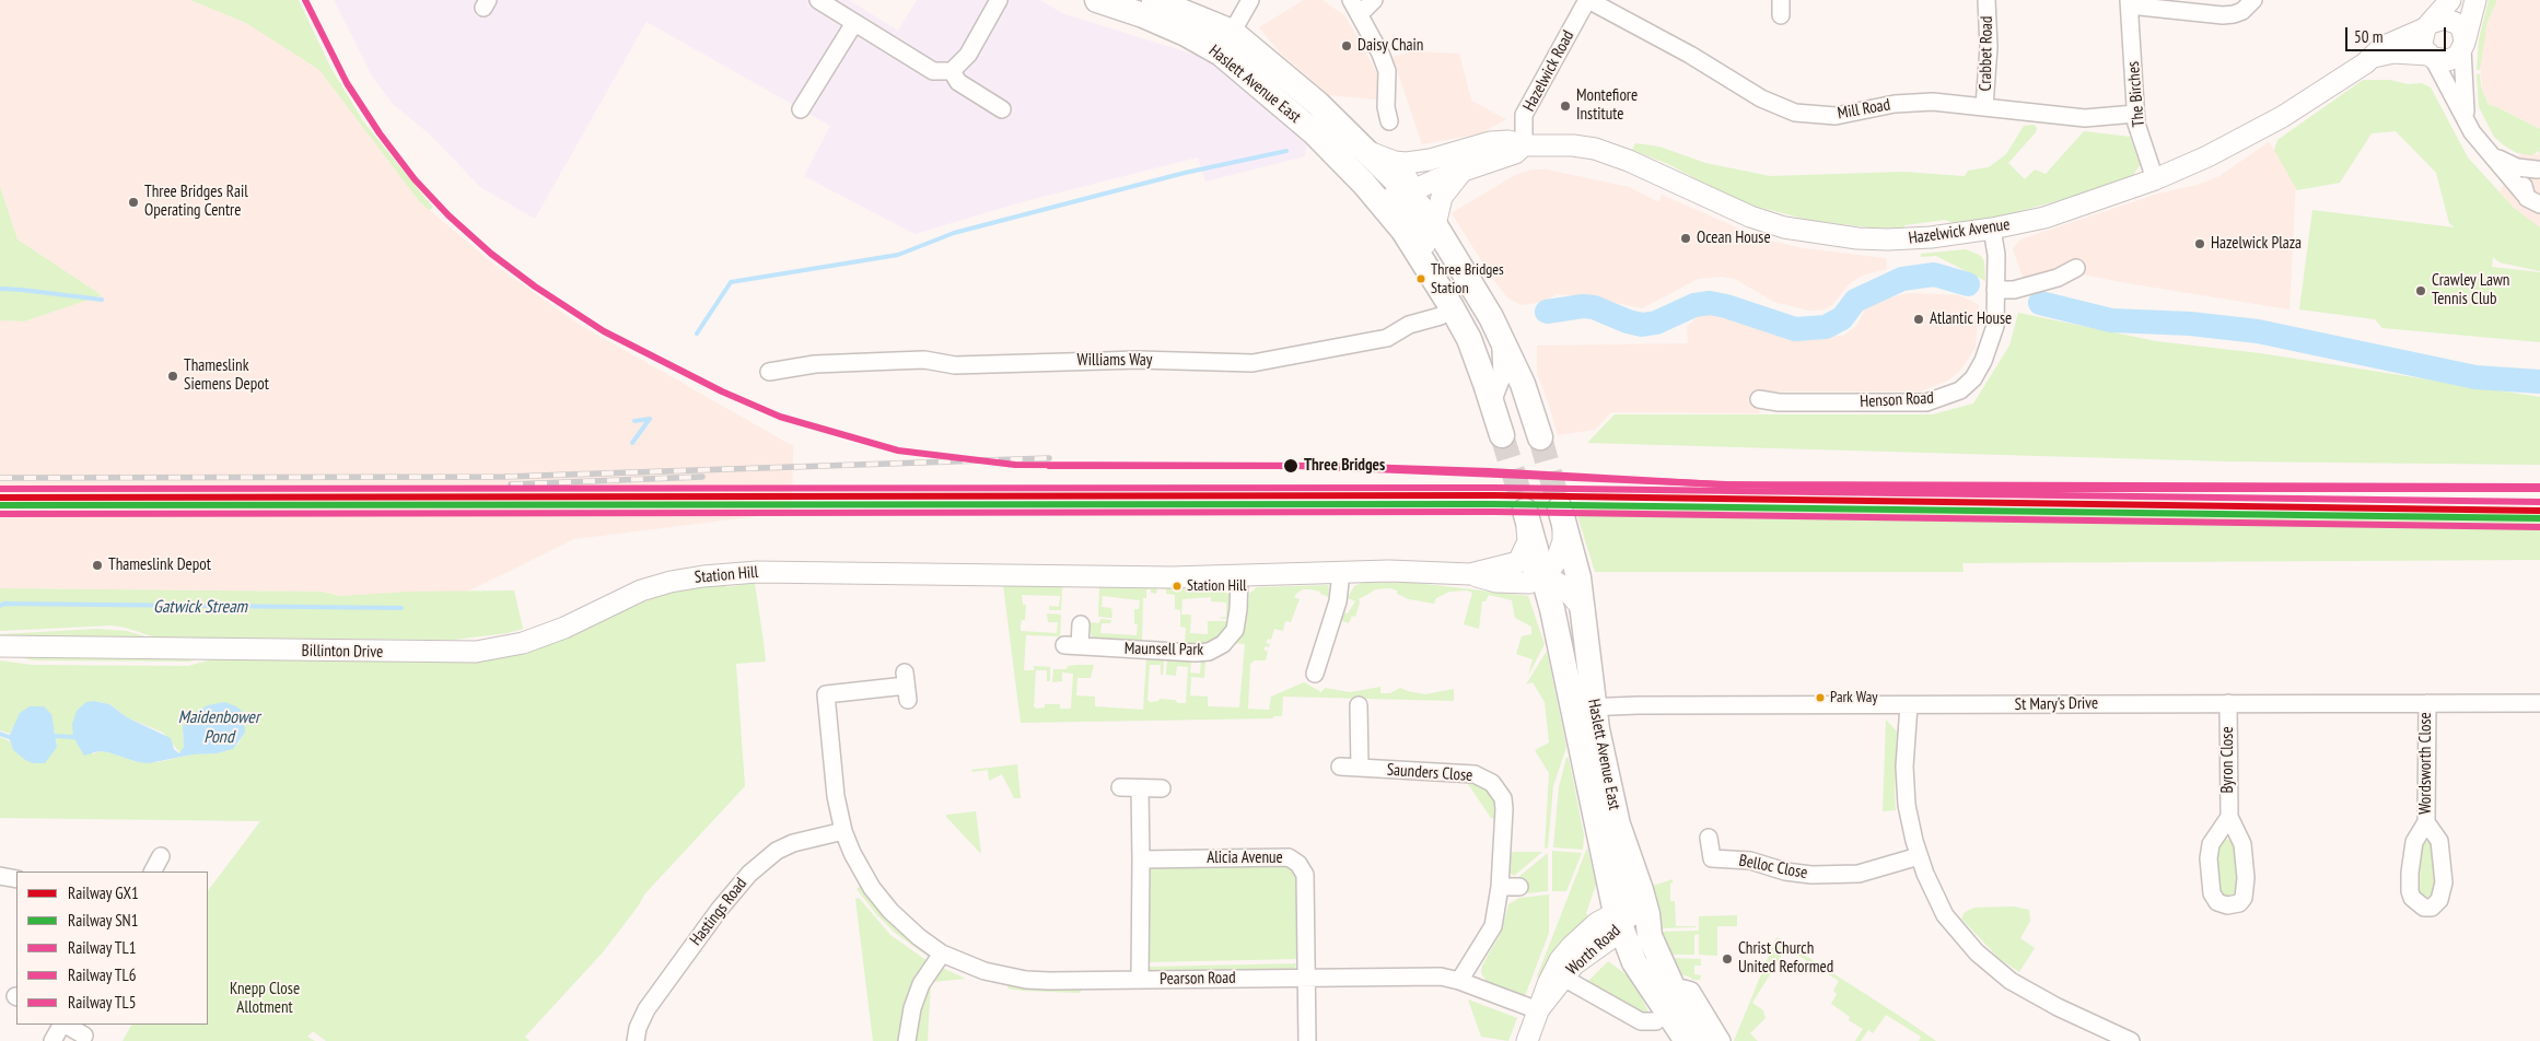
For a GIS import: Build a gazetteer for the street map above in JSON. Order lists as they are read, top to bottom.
{
  "streets": {
    "main road": ["Haslett Avenue East"],
    "street": [
      "Crabbet Road",
      "Hazelwick Road",
      "The Birches",
      "Mill Road",
      "Hazelwick Avenue",
      "Williams Way",
      "Henson Road",
      "Station Hill",
      "Maunsell Park",
      "Billinton Drive",
      "St Mary's Drive",
      "Byron Close",
      "Wordsworth Close",
      "Saunders Close",
      "Alicia Avenue",
      "Belloc Close",
      "Hastings Road",
      "Worth Road",
      "Pearson Road"
    ]
  },
  "crossings": [
    ["Crabbet Road", "Mill Road"],
    ["Hazelwick Road", "Mill Road"],
    ["Hazelwick Road", "Hazelwick Avenue"],
    ["Haslett Avenue East", "Hazelwick Avenue"],
    ["Haslett Avenue East", "Williams Way"],
    ["Haslett Avenue East", "Station Hill"],
    ["Haslett Avenue East", "St Mary's Drive"],
    ["Haslett Avenue East", "Worth Road"],
    ["The Birches", "Mill Road"],
    ["The Birches", "Hazelwick Avenue"],
    ["Hazelwick Avenue", "Henson Road"],
    ["Station Hill", "Maunsell Park"],
    ["Station Hill", "Billinton Drive"],
    ["St Mary's Drive", "Byron Close"],
    ["St Mary's Drive", "Wordsworth Close"],
    ["Alicia Avenue", "Pearson Road"],
    ["Hastings Road", "Pearson Road"],
    ["Worth Road", "Pearson Road"]
  ],
  "water": ["Gatwick Stream", "Maidenbower Pond"],
  "parks": ["Knepp Close Allotment"],
  "places": [
    "Daisy Chain",
    "Montefiore Institute",
    "Three Bridges Rail Operating Centre",
    "Ocean House",
    "Hazelwick Plaza",
    "Three Bridges Station",
    "Crawley Lawn Tennis Club",
    "Atlantic House",
    "Thameslink Siemens Depot",
    "Three Bridges",
    "Thameslink Depot",
    "Station Hill",
    "Park Way",
    "Christ Church United Reformed"
  ],
  "lines": [
    "rail line TL5",
    "rail line TL1",
    "rail line GX1",
    "rail line SN1",
    "rail line TL6"
  ],
  "legend": [
    "Railway GX1",
    "Railway SN1",
    "Railway TL1",
    "Railway TL6",
    "Railway TL5"
  ],
  "scale_bar": "50 m"
}
